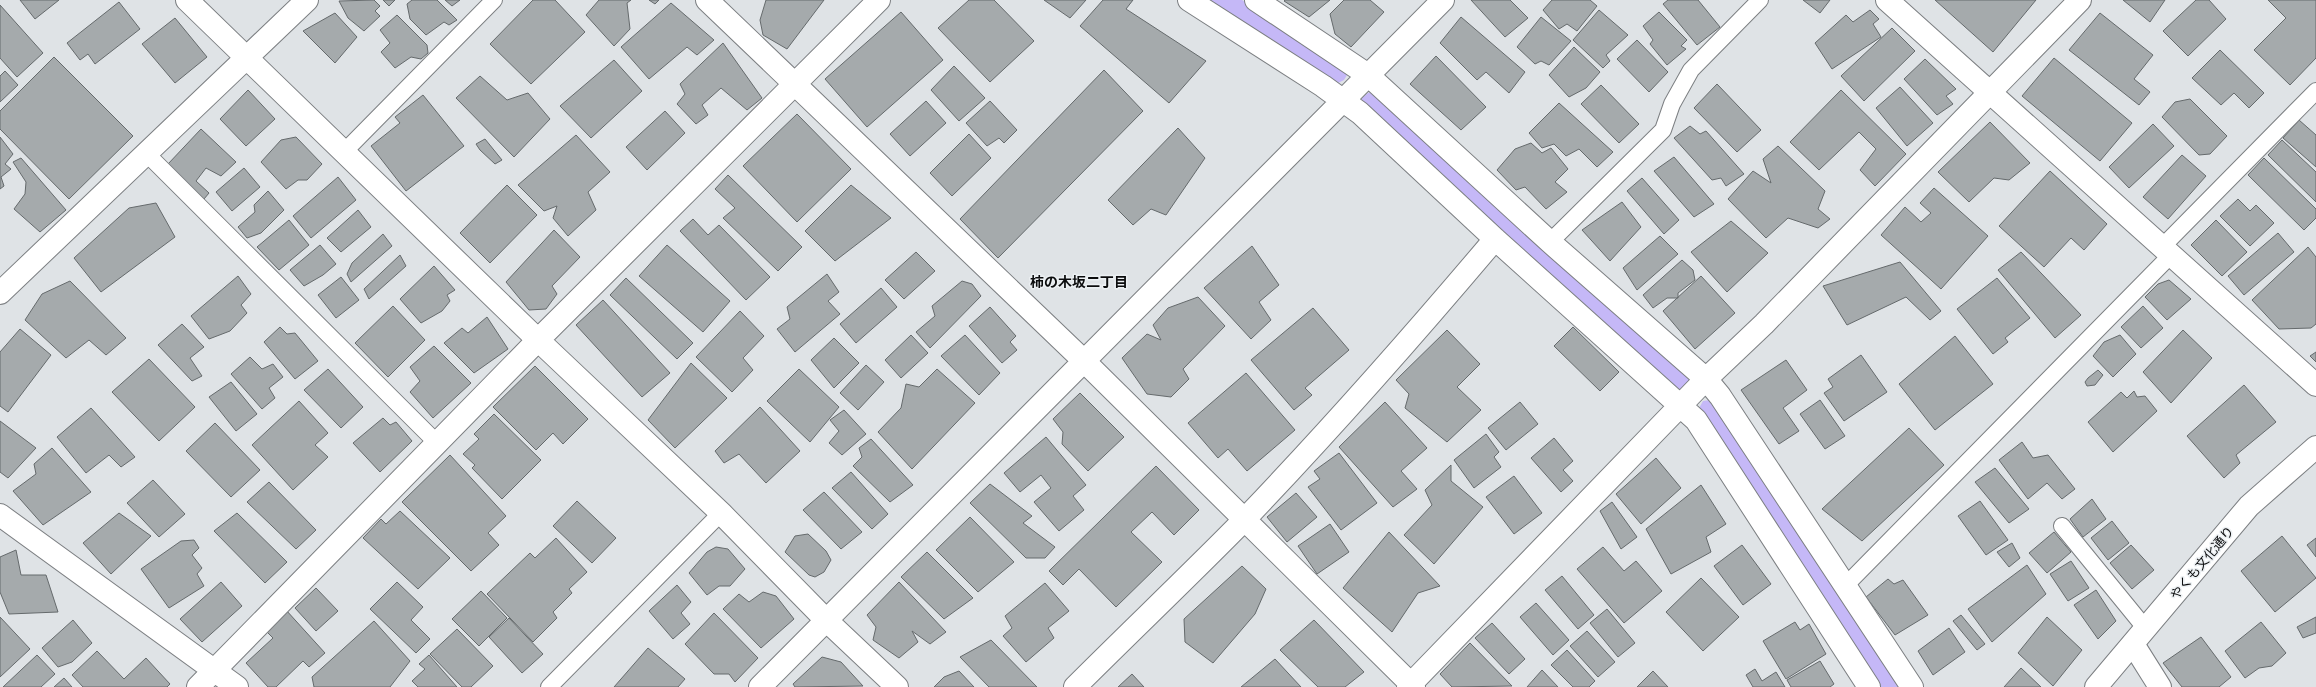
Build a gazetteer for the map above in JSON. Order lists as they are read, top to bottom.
{
  "streets": {
    "street": ["やくも文化通り"]
  },
  "districts": ["柿の木坂二丁目"]
}
